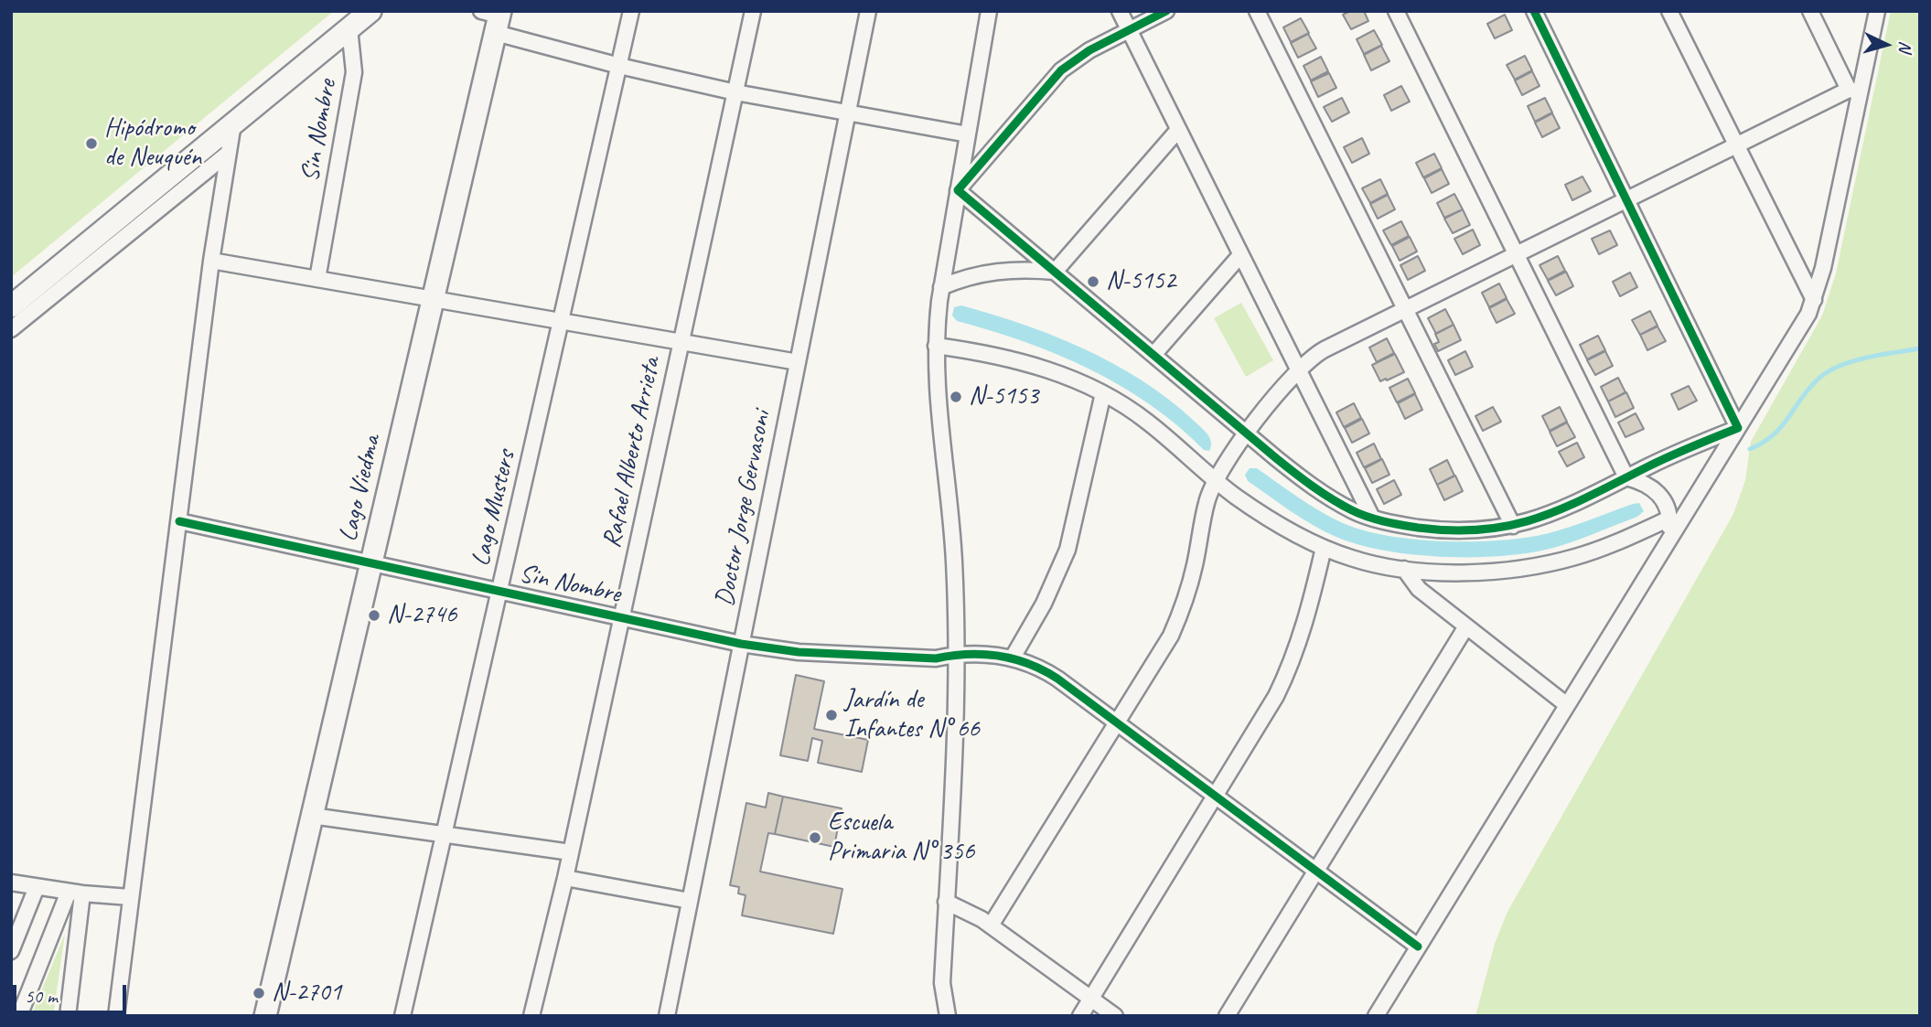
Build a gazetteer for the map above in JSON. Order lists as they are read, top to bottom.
{
  "streets": {
    "main road": ["Lago Viedma"],
    "street": [
      "Sin Nombre",
      "Rafael Alberto Arrieta",
      "Lago Musters",
      "Doctor Jorge Gervasoni"
    ]
  },
  "crossings": [
    ["Sin Nombre", "Rafael Alberto Arrieta"],
    ["Sin Nombre", "Lago Viedma"],
    ["Sin Nombre", "Lago Musters"],
    ["Sin Nombre", "Doctor Jorge Gervasoni"]
  ],
  "places": [
    "Hipódromo de Neuquén",
    "N-5152",
    "N-5153",
    "N-2746",
    "Jardín de Infantes N° 66",
    "Escuela Primaria N° 356",
    "N-2701"
  ],
  "scale_bar": "50 m",
  "north": "right"
}
